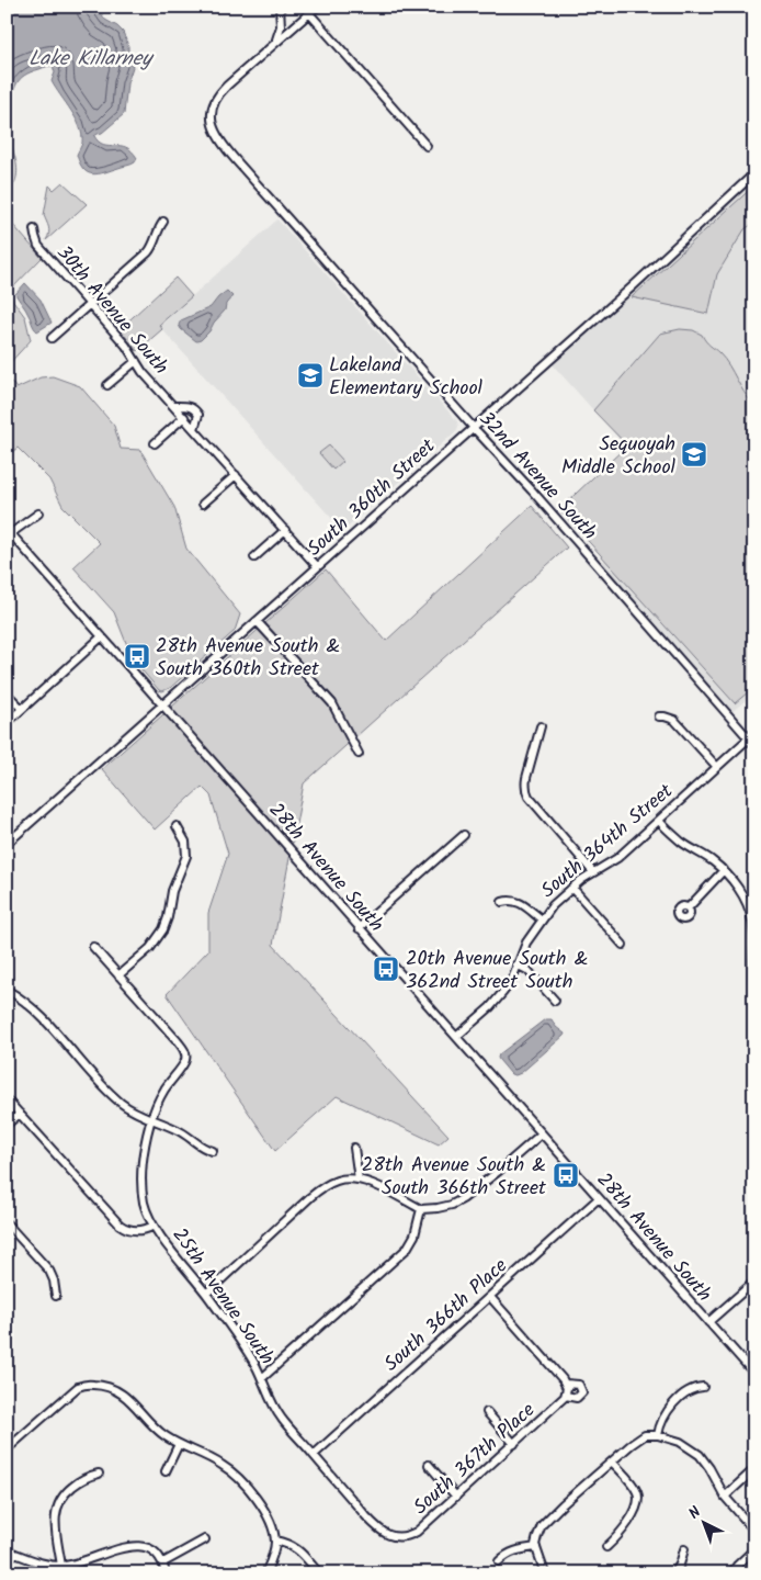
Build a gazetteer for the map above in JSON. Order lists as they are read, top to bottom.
{
  "streets": {
    "street": [
      "30th Avenue South",
      "32nd Avenue South",
      "South 360th Street",
      "South 364th Street",
      "28th Avenue South",
      "25th Avenue South",
      "South 366th Place",
      "South 367th Place"
    ]
  },
  "crossings": [
    ["30th Avenue South", "South 360th Street"],
    ["32nd Avenue South", "South 360th Street"],
    ["32nd Avenue South", "South 364th Street"],
    ["South 360th Street", "28th Avenue South"],
    ["South 364th Street", "28th Avenue South"],
    ["28th Avenue South", "South 366th Place"],
    ["25th Avenue South", "South 366th Place"],
    ["25th Avenue South", "South 367th Place"],
    ["South 366th Place", "South 367th Place"]
  ],
  "water": ["Lake Killarney"],
  "places": {
    "school or university": ["Lakeland Elementary School", "Sequoyah Middle School"],
    "bus stop": ["28th Avenue South & South 360th Street", "20th Avenue South & 362nd Street South", "28th Avenue South & South 366th Street"]
  },
  "north": "top left"
}
